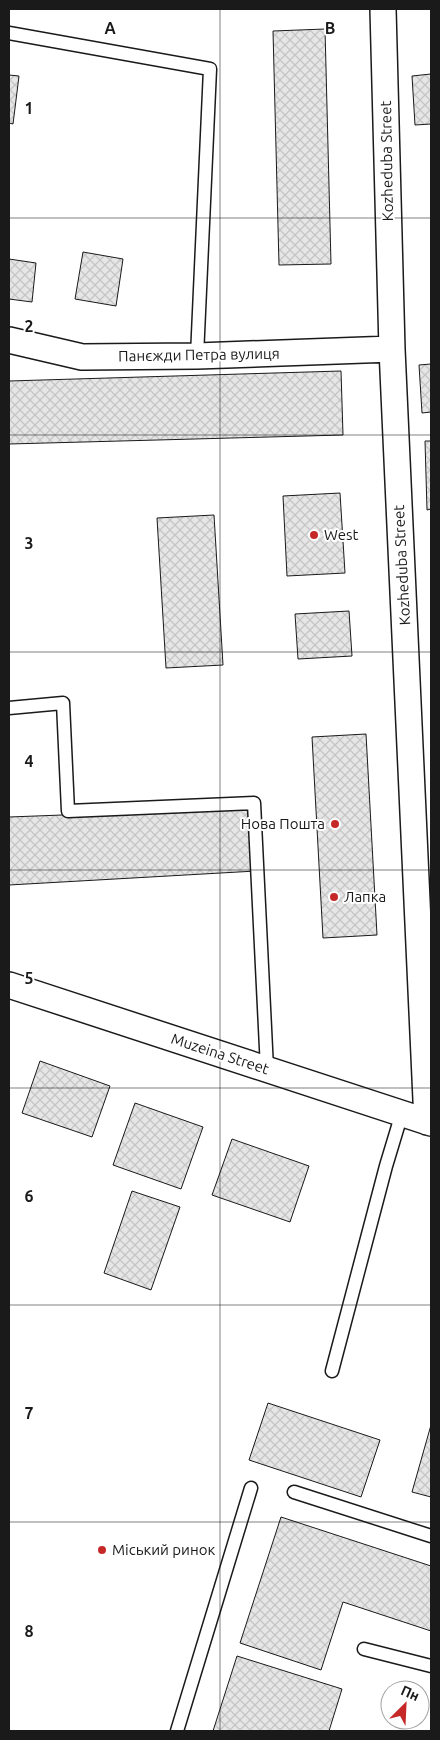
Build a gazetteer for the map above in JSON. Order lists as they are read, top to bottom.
{
  "streets": {
    "street": ["Kozheduba Street", "Панєжди Петра вулиця", "Muzeina Street"]
  },
  "crossings": [
    ["Kozheduba Street", "Панєжди Петра вулиця"],
    ["Kozheduba Street", "Muzeina Street"]
  ],
  "places": [
    "West",
    "Нова Пошта",
    "Лапка",
    "Міський ринок"
  ],
  "north": "top right",
  "grid": {
    "columns": ["A", "B"],
    "rows": [
      "1",
      "2",
      "3",
      "4",
      "5",
      "6",
      "7",
      "8"
    ]
  }
}
